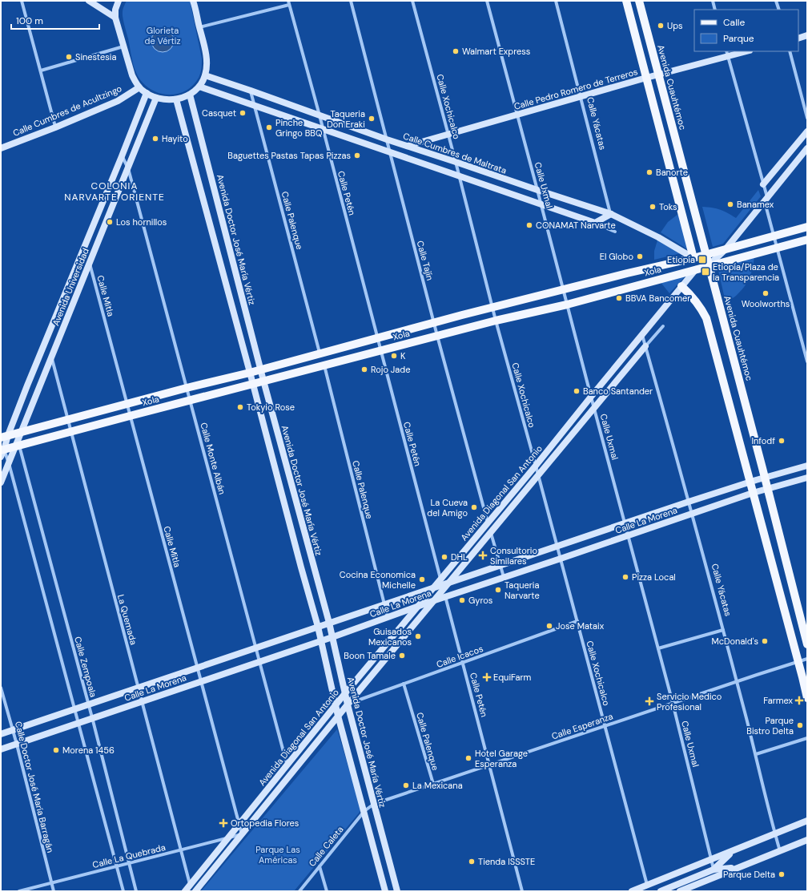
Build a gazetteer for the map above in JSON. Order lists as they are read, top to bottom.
{
  "streets": {
    "main road": ["Avenida Cuauhtémoc", "Xola"],
    "street": [
      "Calle Pedro Romero de Terreros",
      "Calle Xochicalco",
      "Calle Cumbres de Acultzingo",
      "Calle Yácatas",
      "Calle Cumbres de Maltrata",
      "Calle Uxmal",
      "Calle Petén",
      "Calle Palenque",
      "Avenida Doctor José María Vértiz",
      "Calle Tajín",
      "Avenida Universidad",
      "Calle Mitla",
      "Calle Monte Albán",
      "Avenida Diagonal San Antonio",
      "Calle La Morena",
      "La Quemada",
      "Calle Icacos",
      "Calle Zempoala",
      "Calle Esperanza",
      "Calle Doctor José María Barragán",
      "Calle Caleta",
      "Calle La Quebrada"
    ]
  },
  "crossings": [
    ["Avenida Cuauhtémoc", "Calle Pedro Romero de Terreros"],
    ["Avenida Cuauhtémoc", "Xola"],
    ["Avenida Cuauhtémoc", "Calle La Morena"],
    ["Calle Pedro Romero de Terreros", "Calle Xochicalco"],
    ["Calle Pedro Romero de Terreros", "Calle Yácatas"],
    ["Calle Pedro Romero de Terreros", "Calle Cumbres de Maltrata"],
    ["Calle Pedro Romero de Terreros", "Calle Uxmal"],
    ["Calle Xochicalco", "Calle Cumbres de Maltrata"],
    ["Calle Xochicalco", "Xola"],
    ["Calle Xochicalco", "Avenida Diagonal San Antonio"],
    ["Calle Xochicalco", "Calle La Morena"],
    ["Calle Xochicalco", "Calle Icacos"],
    ["Calle Xochicalco", "Calle Esperanza"],
    ["Calle Yácatas", "Calle Cumbres de Maltrata"],
    ["Calle Yácatas", "Avenida Diagonal San Antonio"],
    ["Calle Yácatas", "Calle La Morena"],
    ["Calle Yácatas", "Calle Esperanza"],
    ["Calle Cumbres de Maltrata", "Calle Uxmal"],
    ["Calle Cumbres de Maltrata", "Calle Petén"],
    ["Calle Cumbres de Maltrata", "Calle Palenque"],
    ["Calle Cumbres de Maltrata", "Calle Tajín"],
    ["Calle Cumbres de Maltrata", "Xola"],
    ["Calle Uxmal", "Xola"],
    ["Calle Uxmal", "Avenida Diagonal San Antonio"],
    ["Calle Uxmal", "Calle La Morena"],
    ["Calle Uxmal", "Calle Esperanza"],
    ["Calle Petén", "Xola"],
    ["Calle Petén", "Avenida Diagonal San Antonio"],
    ["Calle Petén", "Calle La Morena"],
    ["Calle Petén", "Calle Icacos"],
    ["Calle Petén", "Calle Esperanza"],
    ["Calle Palenque", "Xola"],
    ["Calle Palenque", "Calle La Morena"],
    ["Calle Palenque", "Calle Icacos"],
    ["Calle Palenque", "Calle Esperanza"],
    ["Avenida Doctor José María Vértiz", "Xola"],
    ["Avenida Doctor José María Vértiz", "Avenida Diagonal San Antonio"],
    ["Avenida Doctor José María Vértiz", "Calle La Morena"],
    ["Avenida Doctor José María Vértiz", "Calle Icacos"],
    ["Avenida Doctor José María Vértiz", "Calle Esperanza"],
    ["Calle Tajín", "Xola"],
    ["Calle Tajín", "Avenida Diagonal San Antonio"],
    ["Xola", "Avenida Universidad"],
    ["Xola", "Calle Mitla"],
    ["Xola", "Calle Monte Albán"],
    ["Xola", "Avenida Diagonal San Antonio"],
    ["Xola", "La Quemada"],
    ["Xola", "Calle Zempoala"],
    ["Avenida Universidad", "Calle Mitla"],
    ["Avenida Universidad", "Calle Monte Albán"],
    ["Avenida Universidad", "La Quemada"],
    ["Avenida Universidad", "Calle Zempoala"],
    ["Calle Mitla", "Avenida Diagonal San Antonio"],
    ["Calle Mitla", "Calle La Morena"],
    ["Calle Mitla", "Calle La Quebrada"],
    ["Calle Monte Albán", "Avenida Diagonal San Antonio"],
    ["Calle Monte Albán", "Calle La Morena"],
    ["Avenida Diagonal San Antonio", "Calle La Morena"],
    ["Avenida Diagonal San Antonio", "La Quemada"],
    ["Avenida Diagonal San Antonio", "Calle Icacos"],
    ["Avenida Diagonal San Antonio", "Calle La Quebrada"],
    ["Calle La Morena", "La Quemada"],
    ["Calle La Morena", "Calle Zempoala"],
    ["Calle La Morena", "Calle Doctor José María Barragán"],
    ["La Quemada", "Calle La Quebrada"],
    ["Calle Zempoala", "Calle La Quebrada"],
    ["Calle Esperanza", "Calle Caleta"],
    ["Calle Doctor José María Barragán", "Calle La Quebrada"]
  ],
  "districts": ["COLONIA NARVARTE ORIENTE"],
  "parks": ["Glorieta de Vértiz", "Parque Las Américas"],
  "places": {
    "other": [
      "Ups",
      "Walmart Express",
      "Sinestesia",
      "Casquet",
      "Taqueria Don Eraki",
      "Pinche Gringo BBQ",
      "Hayito",
      "Baguettes Pastas Tapas Pizzas",
      "Banorte",
      "Banamex",
      "Toks",
      "Los hornillos",
      "CONAMAT Narvarte",
      "El Globo",
      "Woolworths",
      "BBVA Bancomer",
      "K",
      "Rojo Jade",
      "Banco Santander",
      "Tokyio Rose",
      "Infodf",
      "La Cueva del Amigo",
      "DHL",
      "Pizza Local",
      "Cocina Economica Michelle",
      "Taqueria Narvarte",
      "Gyros",
      "Jose Mataix",
      "Guisados Mexicanos",
      "McDonald's",
      "Boon Tamale",
      "Parque Bistro Delta",
      "Morena 1456",
      "Hotel Garage Esperanza",
      "La Mexicana",
      "Tienda ISSSTE",
      "Parque Delta"
    ],
    "transit": ["Etiopía", "Etiopía/Plaza de la Transparencia"],
    "health": [
      "Consultorio Similares",
      "EquiFarm",
      "Farmex",
      "Servicio Medico Profesional",
      "Ortopedia Flores"
    ]
  },
  "legend": ["Calle", "Parque"],
  "scale_bar": "100 m"
}
